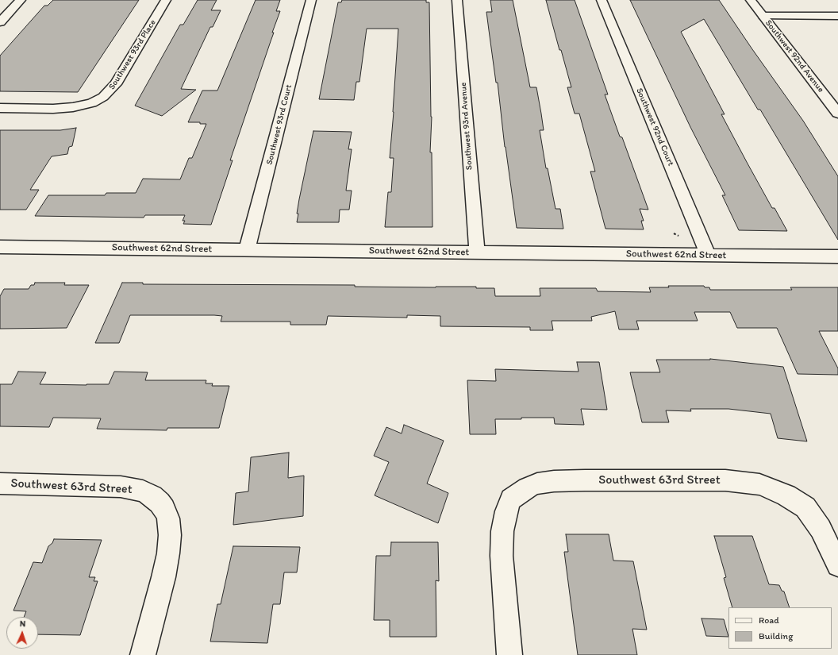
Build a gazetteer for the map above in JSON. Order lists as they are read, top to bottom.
{
  "streets": {
    "street": [
      "Southwest 93rd Place",
      "Southwest 92nd Avenue",
      "Southwest 93rd Court",
      "Southwest 93rd Avenue",
      "Southwest 92nd Court",
      "Southwest 62nd Street",
      "Southwest 63rd Street"
    ]
  },
  "crossings": [
    ["Southwest 93rd Court", "Southwest 62nd Street"],
    ["Southwest 93rd Avenue", "Southwest 62nd Street"],
    ["Southwest 92nd Court", "Southwest 62nd Street"]
  ],
  "legend": ["Road", "Building"],
  "north": "top"
}
